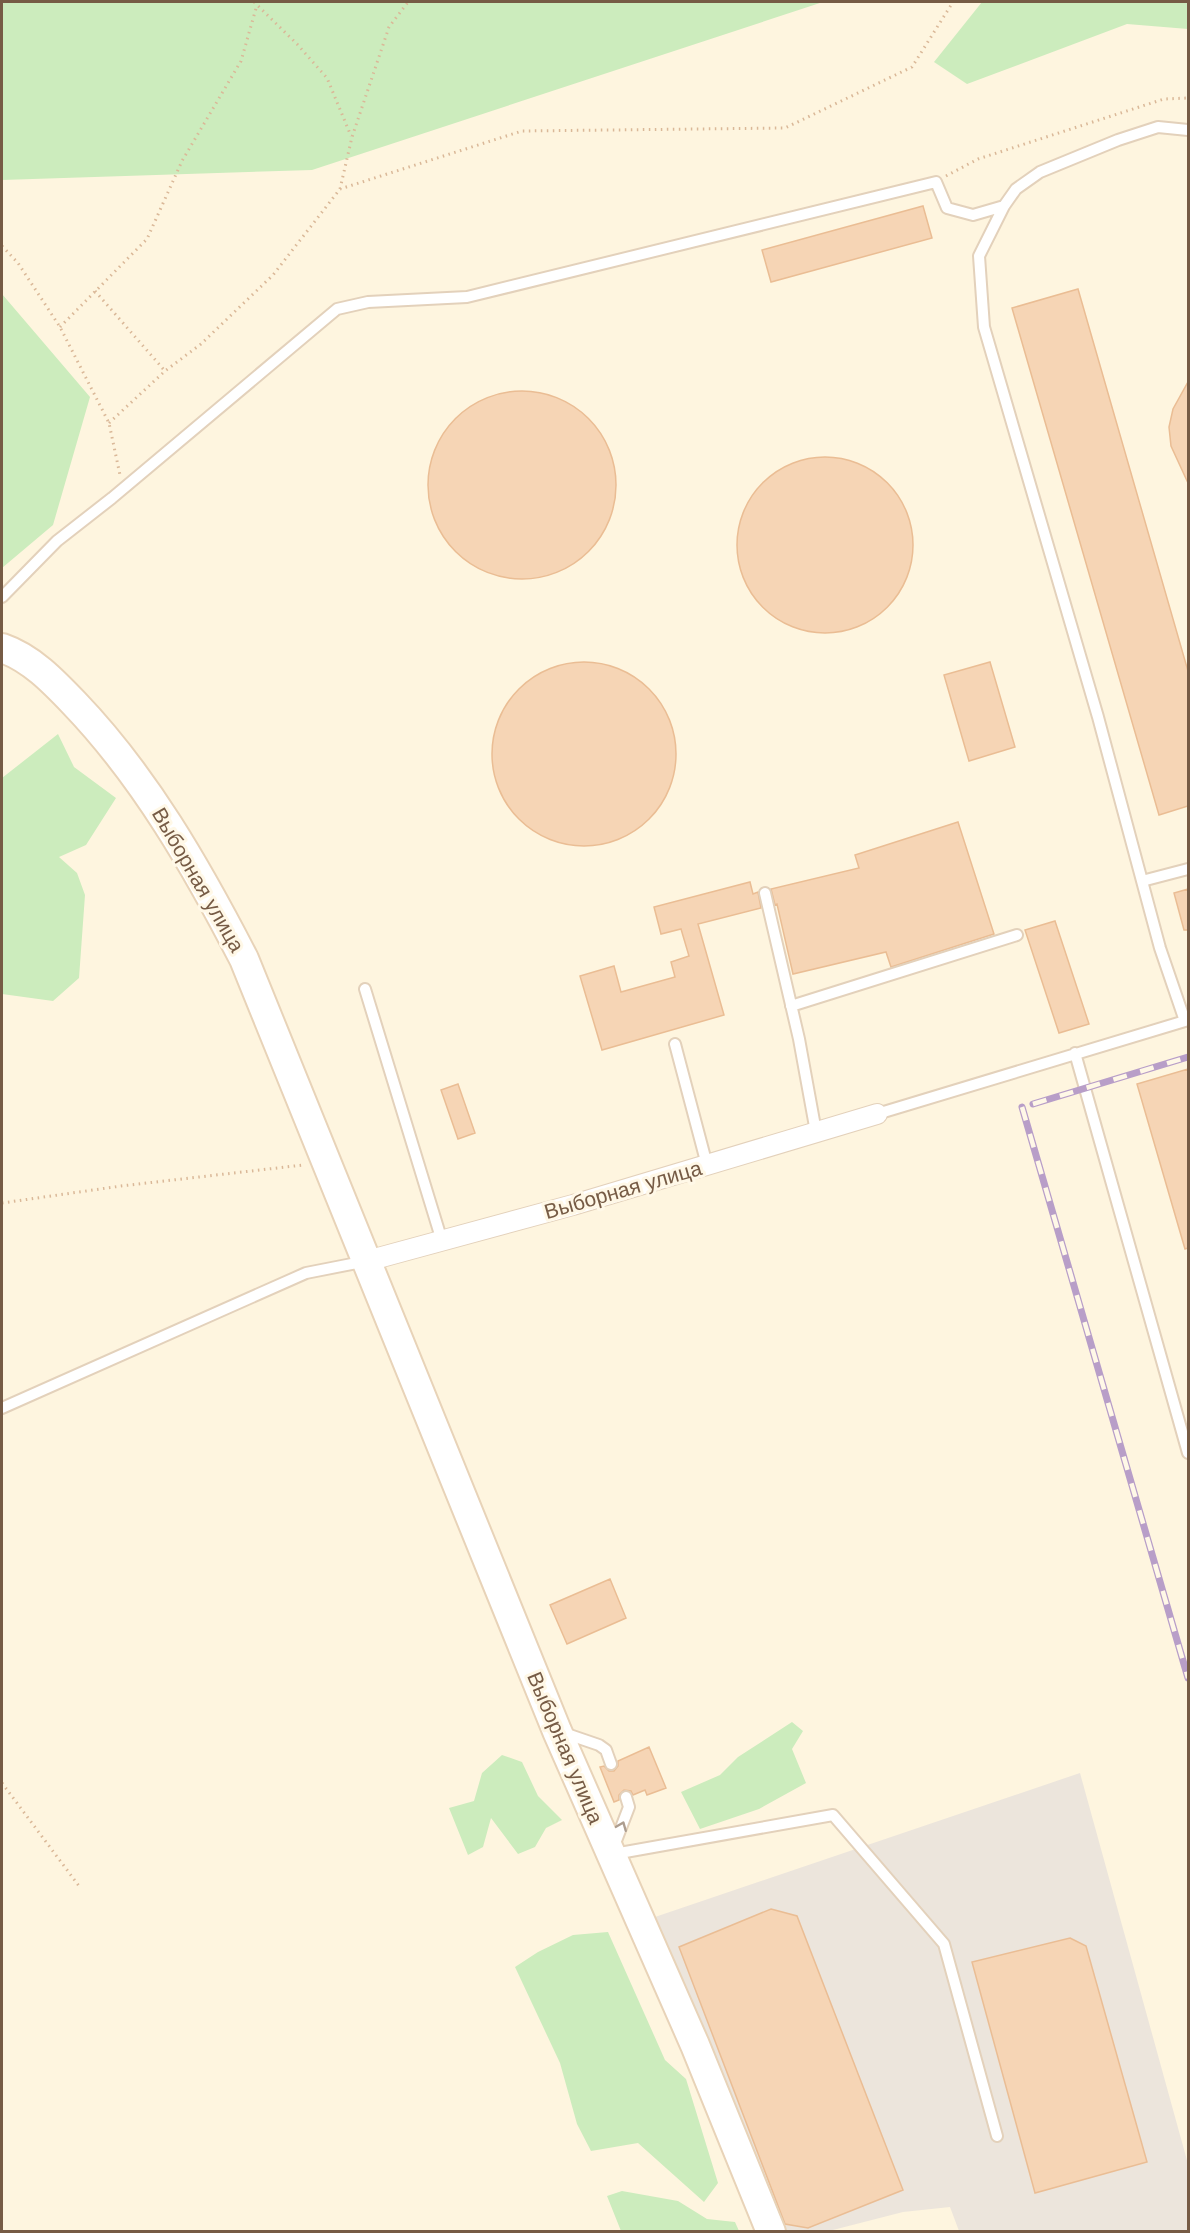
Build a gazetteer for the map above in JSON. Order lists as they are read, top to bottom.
{
  "streets": {
    "main road": ["Выборная улица"]
  }
}
